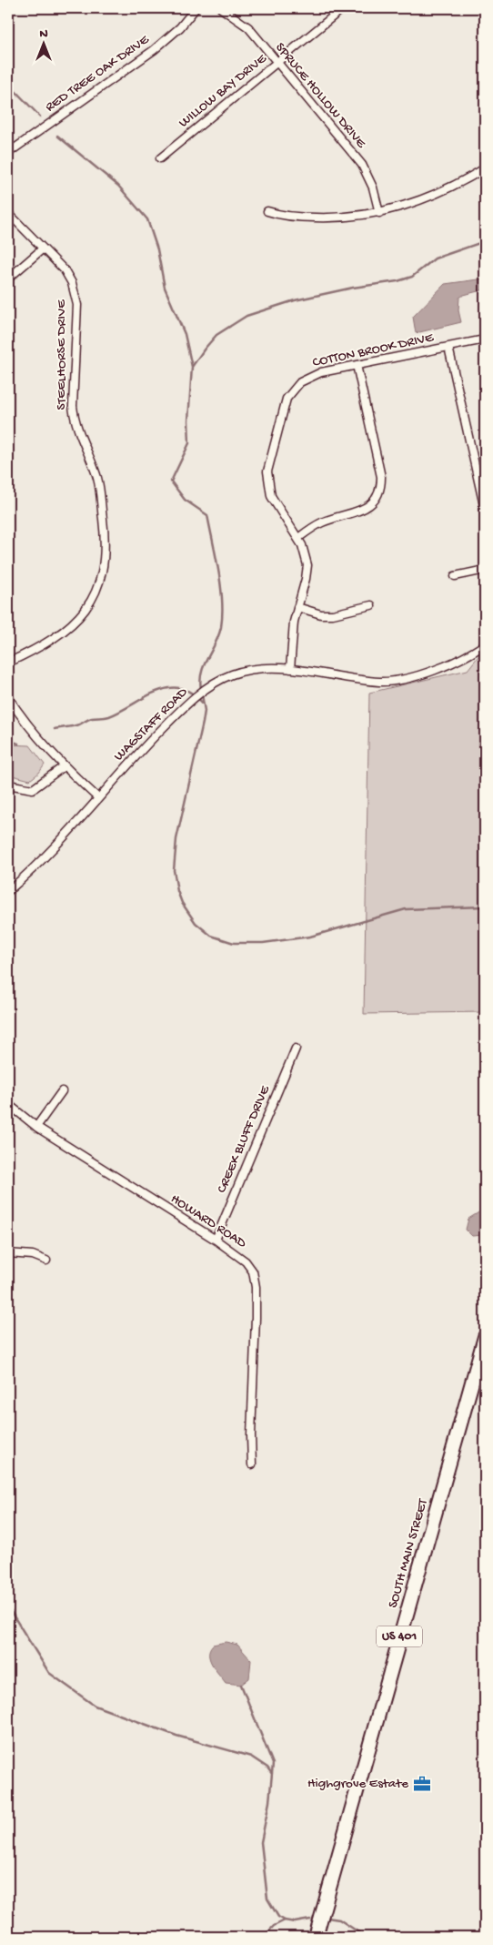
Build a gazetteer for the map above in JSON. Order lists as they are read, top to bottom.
{
  "streets": {
    "highway": ["SOUTH MAIN STREET", "US 401"],
    "street": [
      "RED TREE OAK DRIVE",
      "WILLOW BAY DRIVE",
      "SPRUCE HOLLOW DRIVE",
      "COTTON BROOK DRIVE",
      "STEELHORSE DRIVE",
      "WAGSTAFF ROAD",
      "CREEK BLUFF DRIVE",
      "HOWARD ROAD"
    ]
  },
  "crossings": [
    ["WILLOW BAY DRIVE", "SPRUCE HOLLOW DRIVE"],
    ["COTTON BROOK DRIVE", "WAGSTAFF ROAD"],
    ["CREEK BLUFF DRIVE", "HOWARD ROAD"]
  ],
  "places": {
    "office": ["Highgrove Estate"]
  },
  "north": "top"
}
